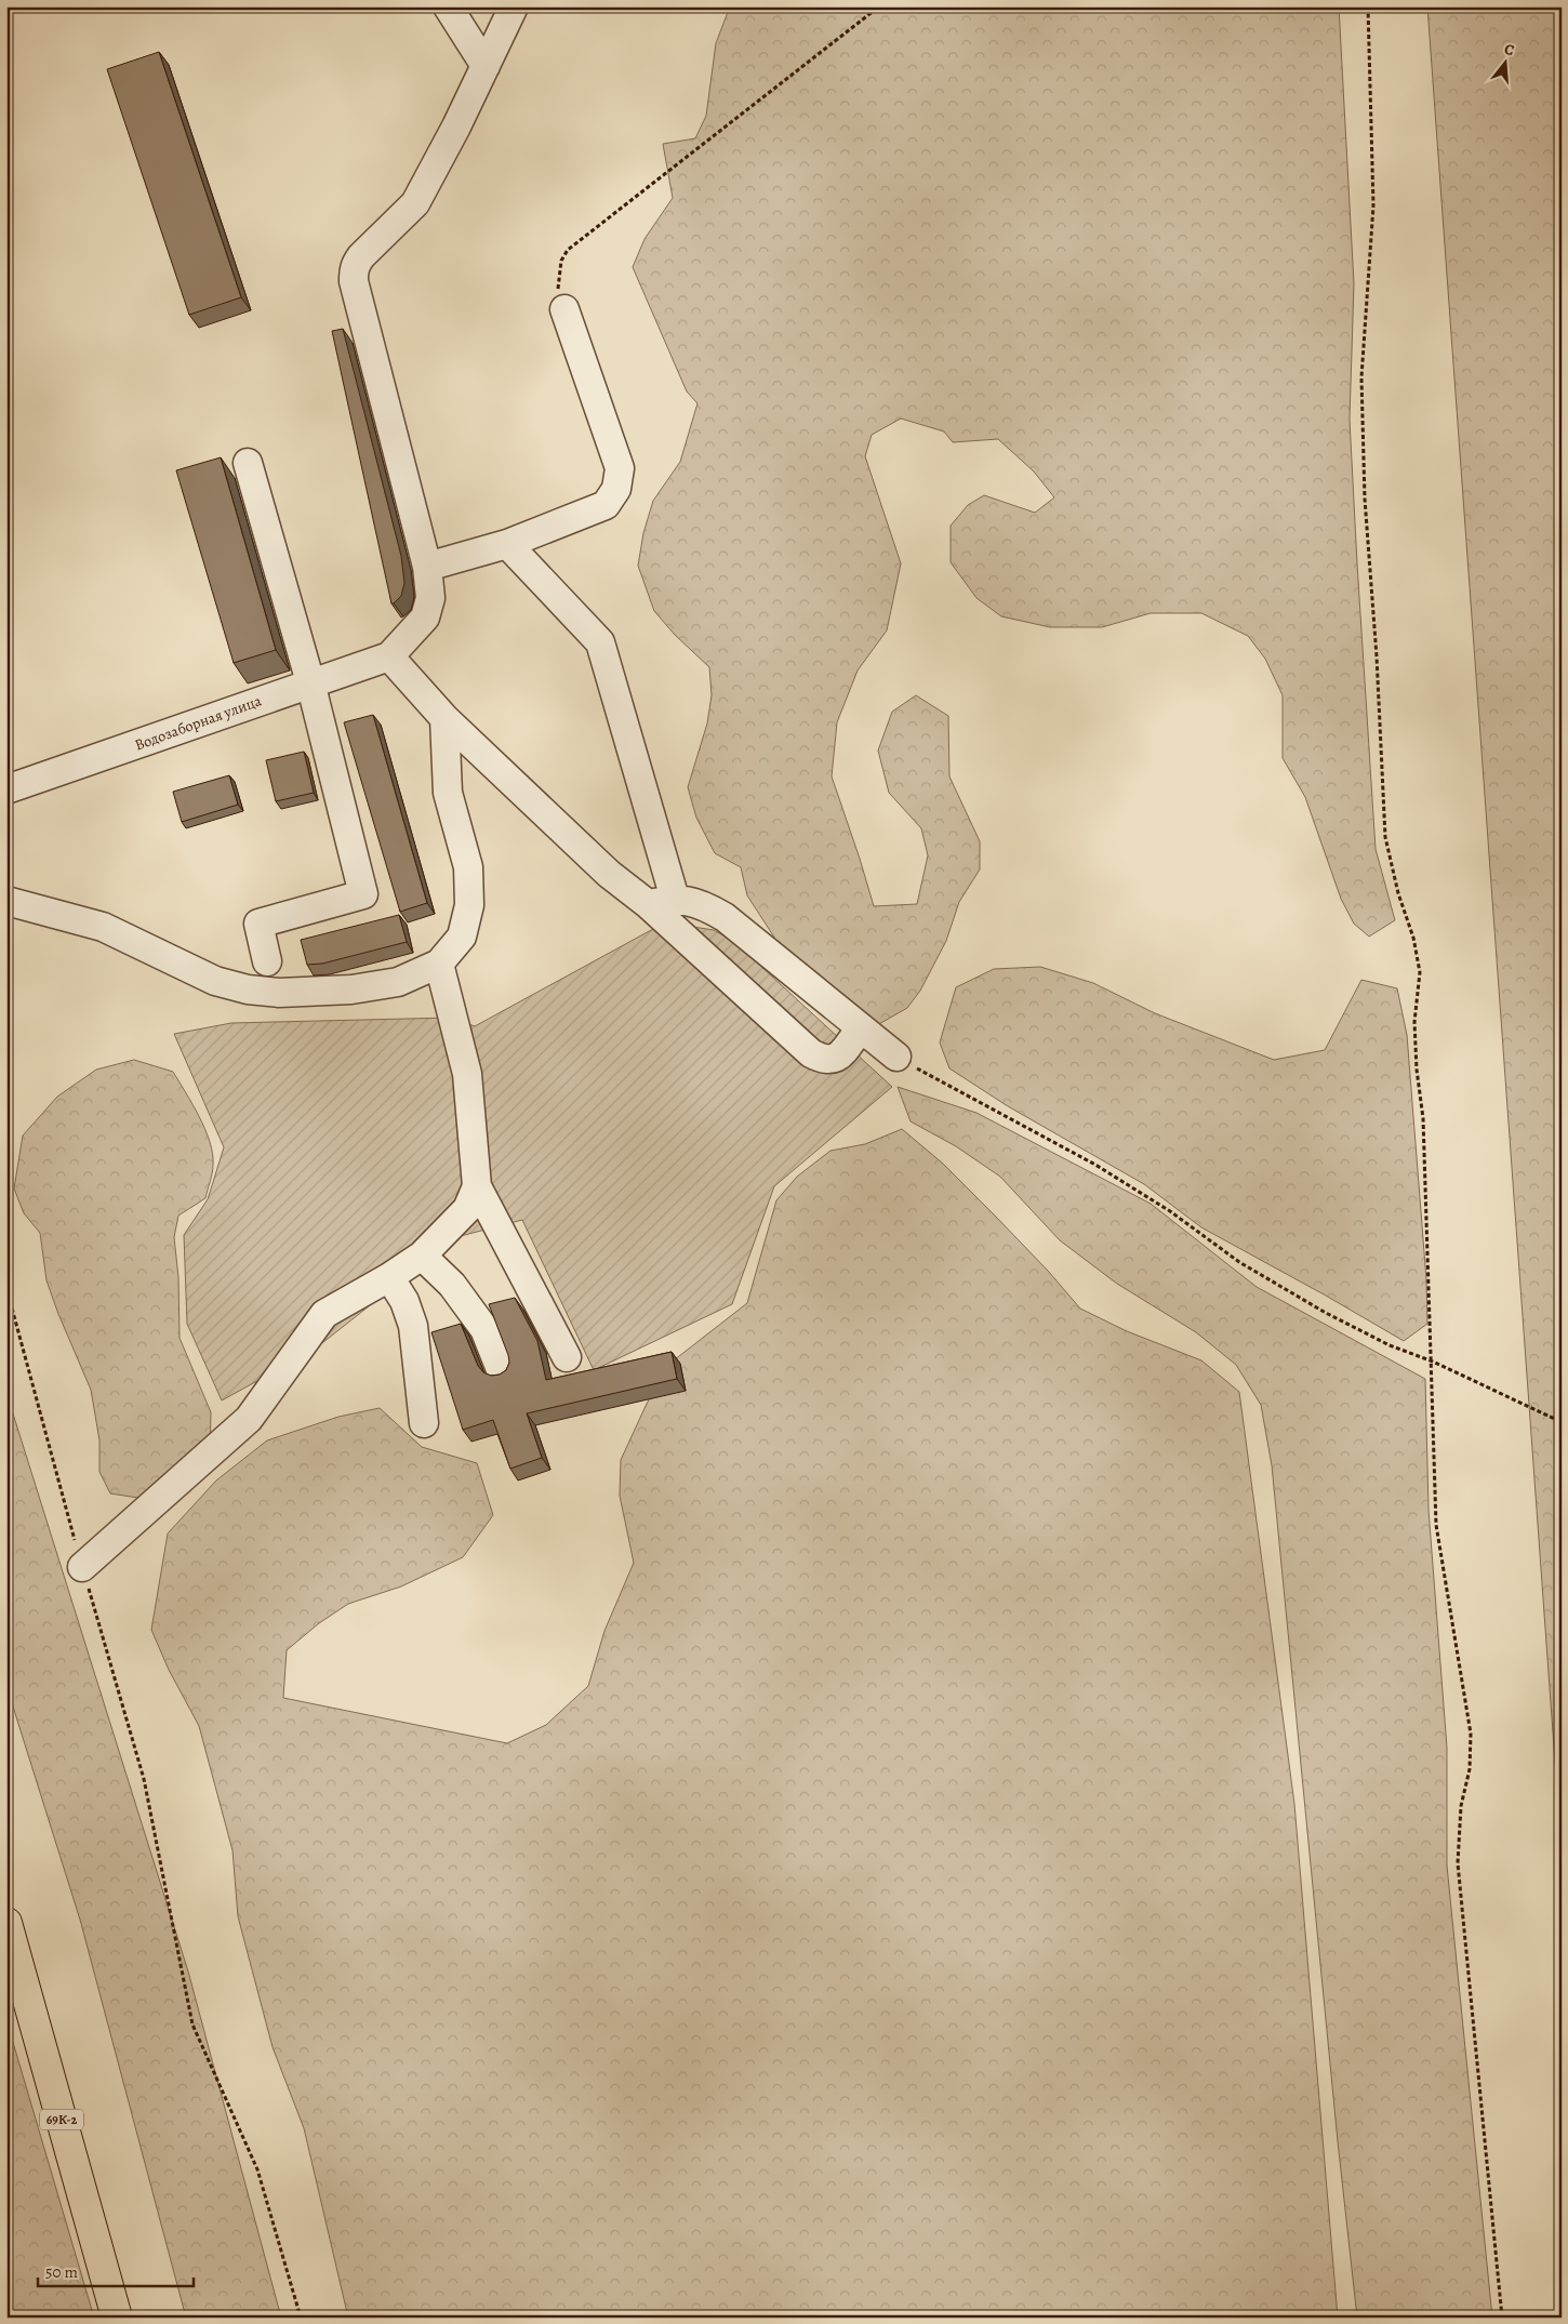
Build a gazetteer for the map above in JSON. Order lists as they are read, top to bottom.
{
  "streets": {
    "main road": ["69К-2"],
    "street": ["Водозаборная улица"]
  },
  "scale_bar": "50 m",
  "north": "top"
}
